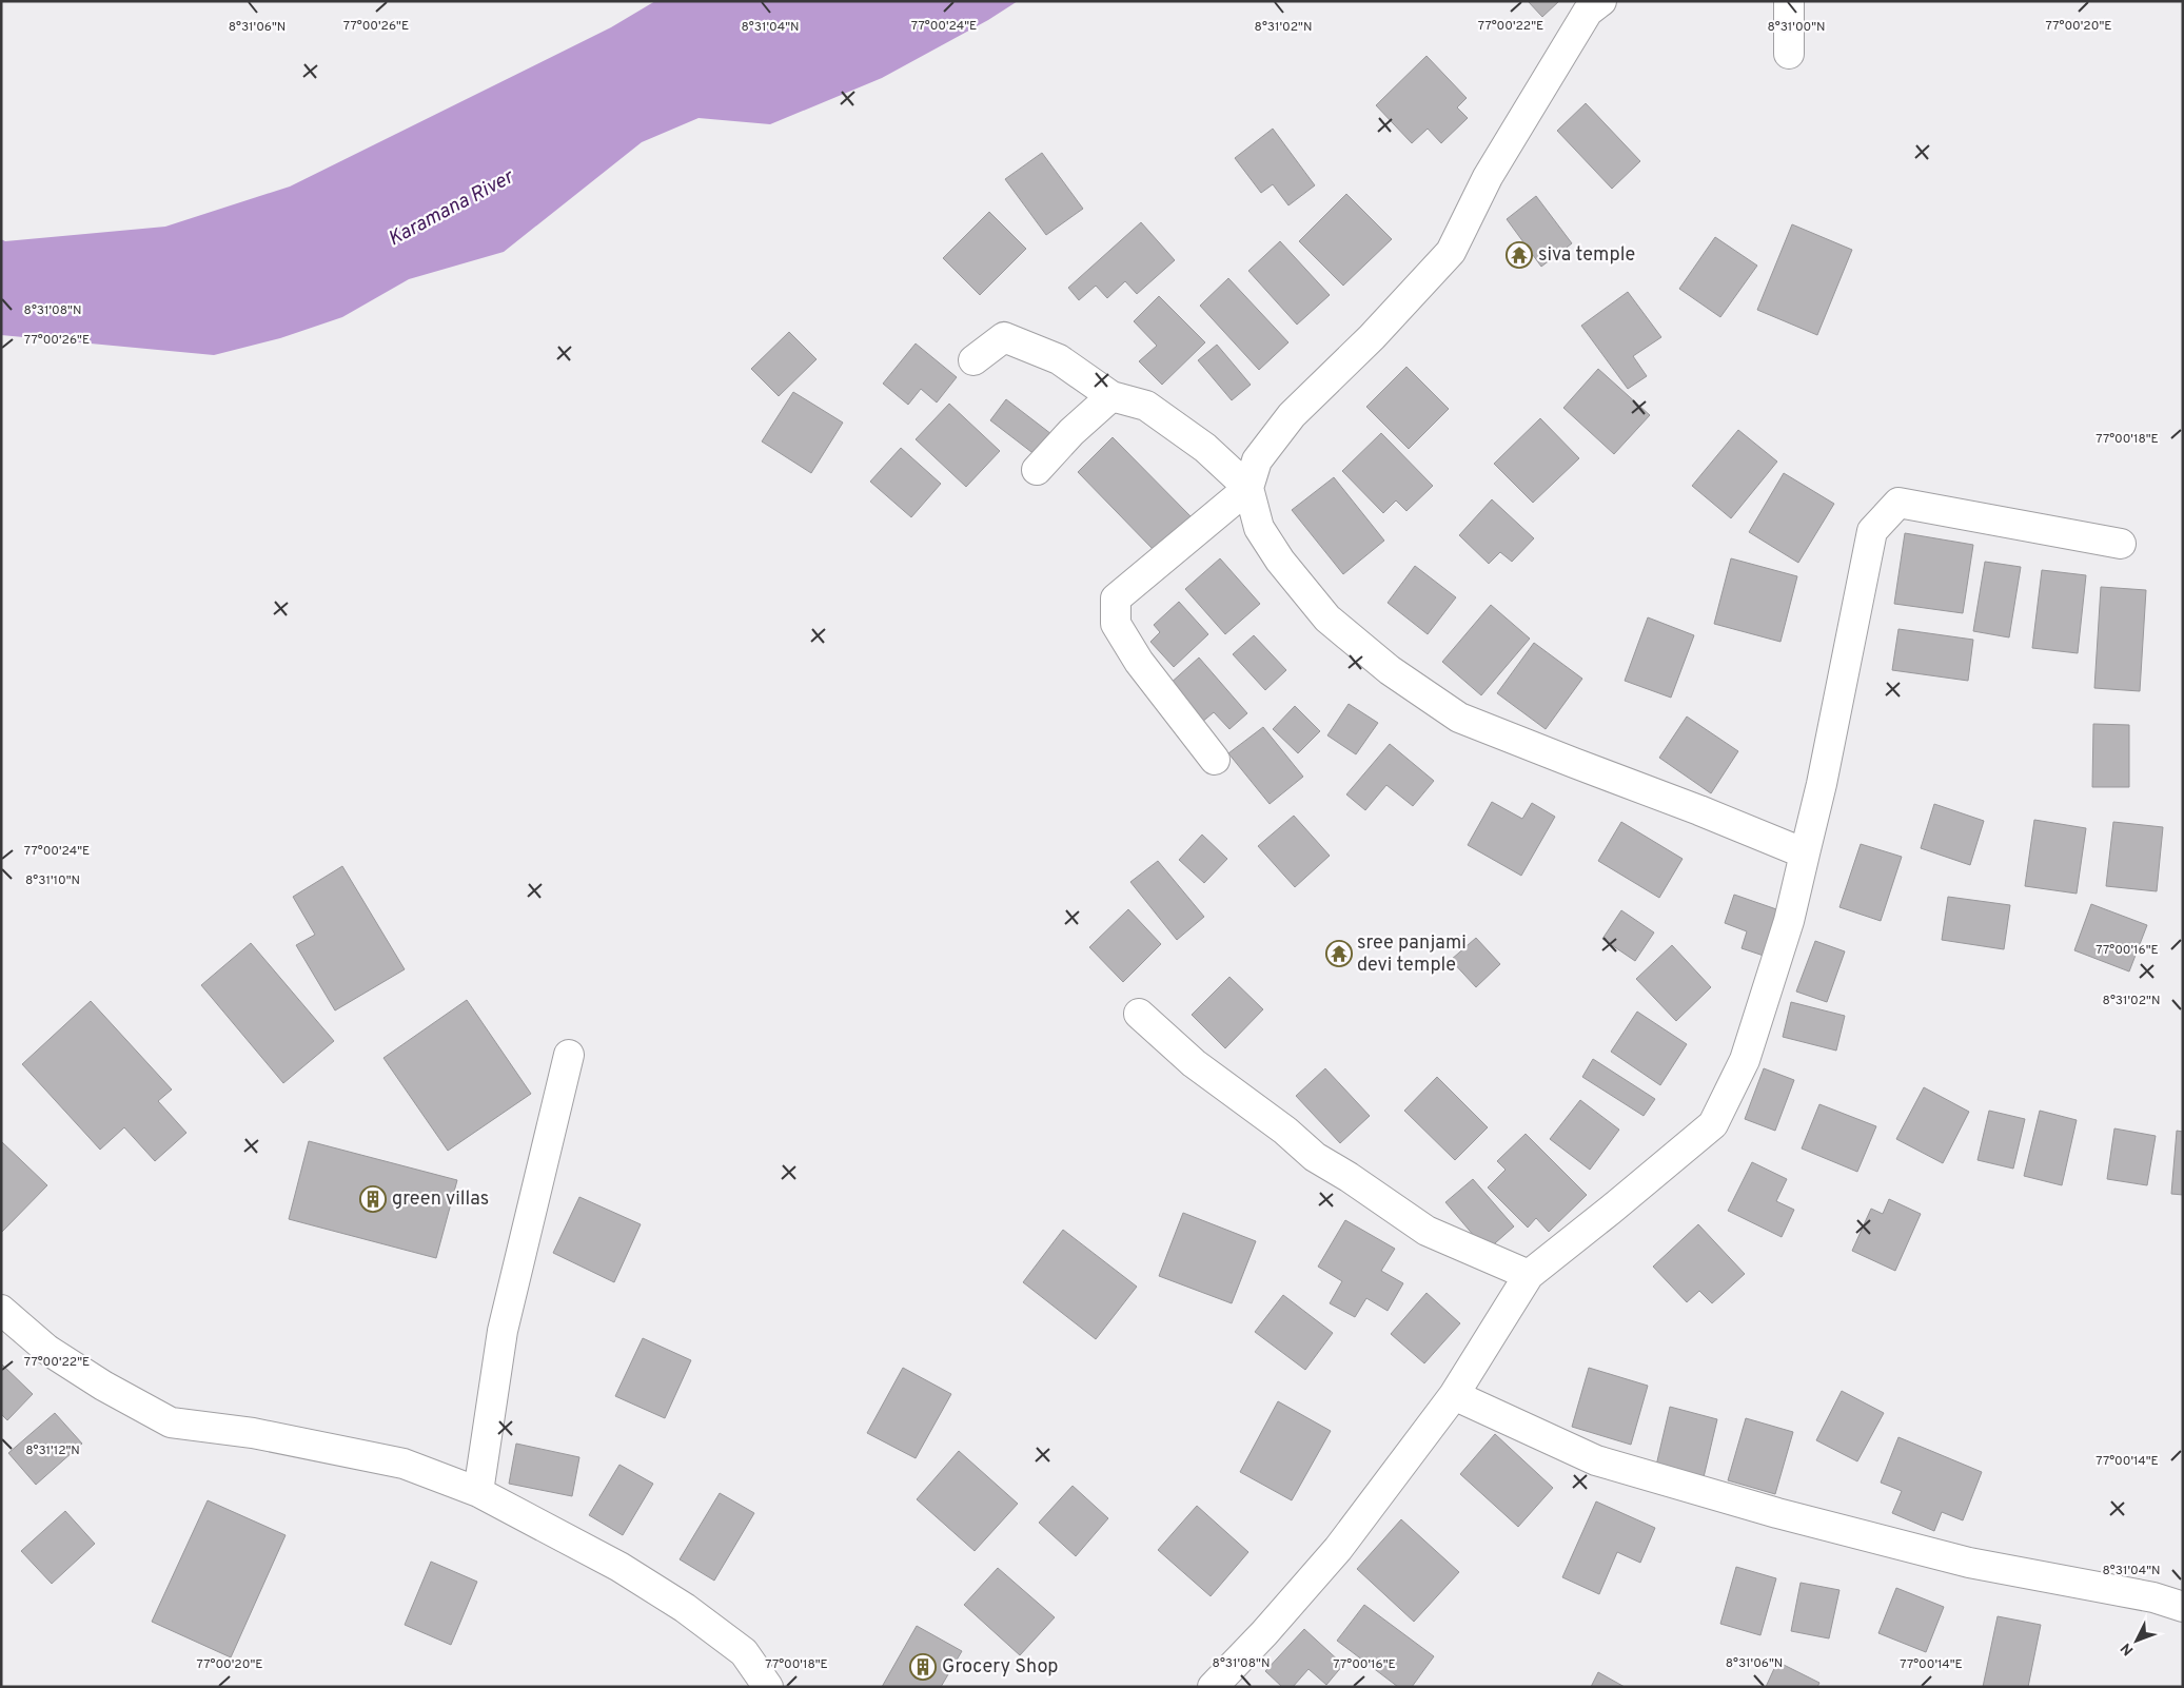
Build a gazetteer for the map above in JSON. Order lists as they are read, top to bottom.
{
  "water": ["Karamana River"],
  "places": {
    "temple": ["siva temple", "sree panjami devi temple"],
    "building": ["green villas", "Grocery Shop"]
  },
  "north": "bottom left",
  "coordinates": [
    "77°00'26\"E",
    "77°00'22\"E",
    "77°00'20\"E",
    "77°00'24\"E",
    "8°31'06\"N",
    "8°31'04\"N",
    "8°31'02\"N",
    "8°31'00\"N",
    "8°31'08\"N",
    "77°00'18\"E",
    "8°31'10\"N",
    "77°00'16\"E",
    "8°31'12\"N",
    "77°00'14\"E"
  ]
}
